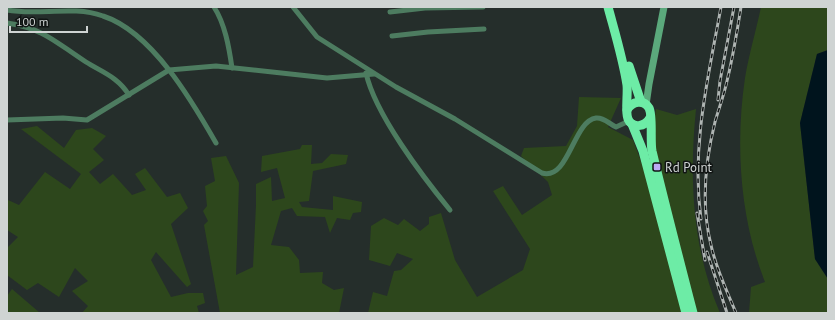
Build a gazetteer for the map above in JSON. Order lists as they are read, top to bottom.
{
  "places": {
    "transit": ["Rd Point"]
  },
  "scale_bar": "100 m"
}
